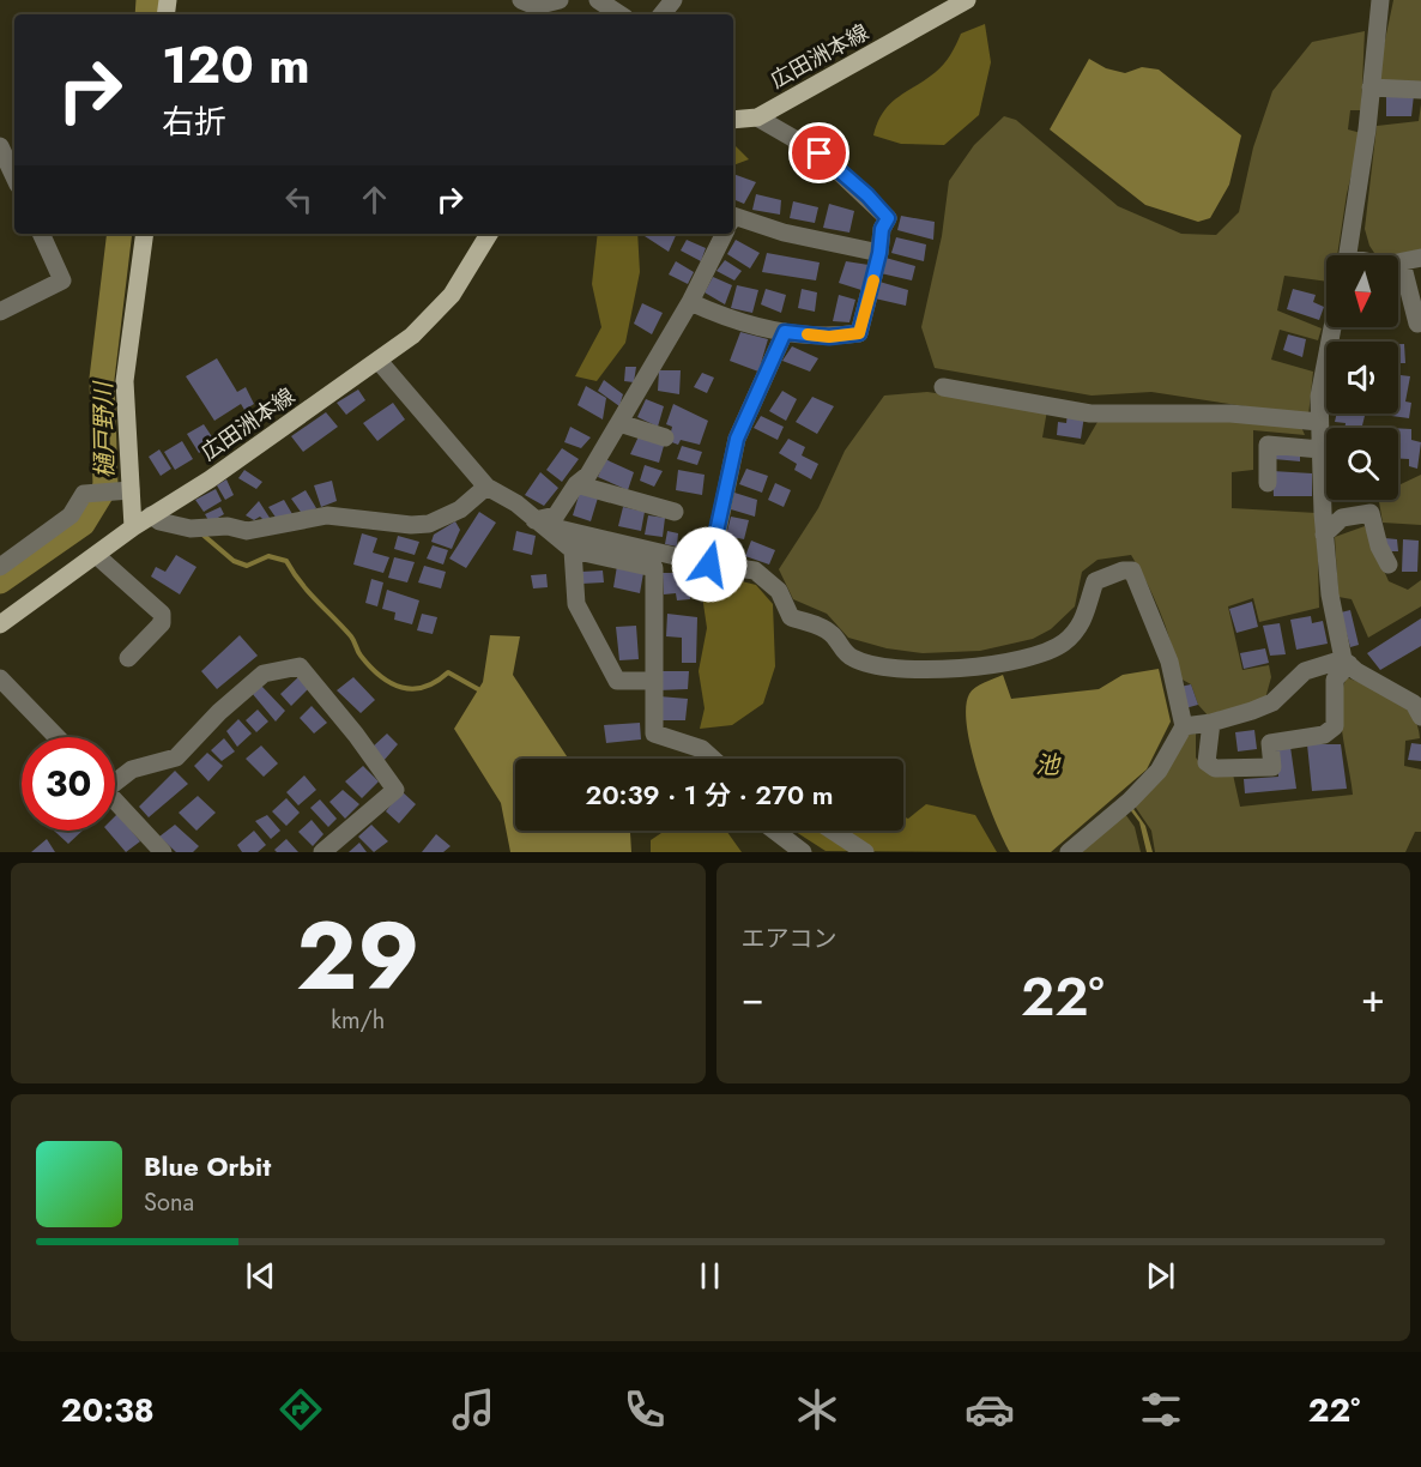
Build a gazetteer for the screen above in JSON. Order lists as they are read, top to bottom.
{
  "streets": {
    "main road": ["広田洲本線"]
  },
  "water": ["樋戸野川", "池"],
  "north": "bottom",
  "page": {
    "turn": ["120 m", "右折"],
    "limit": "30",
    "trip": "20:39 · 1 分 · 270 m",
    "tile": [
      ["29", "km/h"],
      "エアコン"
    ],
    "heat": ["−", "22°", "+"],
    "song": ["Blue Orbit", "Sona"],
    "tabs": ["20:38", "22°"]
  }
}
